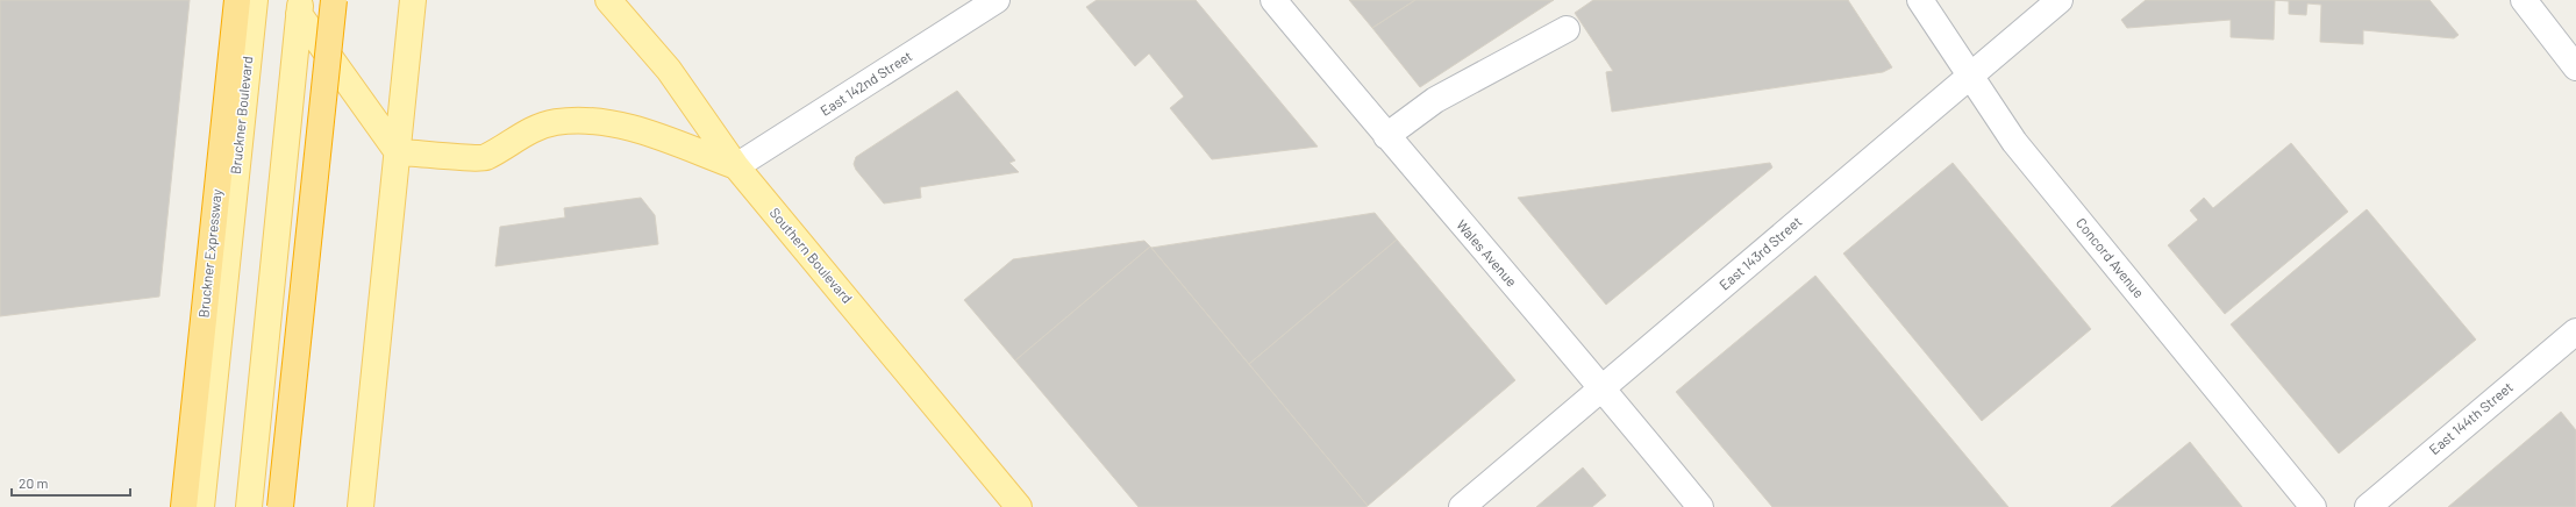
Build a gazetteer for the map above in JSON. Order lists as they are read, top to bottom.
{
  "streets": {
    "highway": ["Bruckner Expressway"],
    "main road": ["Bruckner Boulevard", "Southern Boulevard"],
    "street": [
      "East 142nd Street",
      "Wales Avenue",
      "East 143rd Street",
      "Concord Avenue",
      "East 144th Street"
    ]
  },
  "crossings": [
    ["East 142nd Street", "Southern Boulevard"],
    ["Wales Avenue", "East 143rd Street"],
    ["East 143rd Street", "Concord Avenue"]
  ],
  "scale_bar": "20 m"
}
